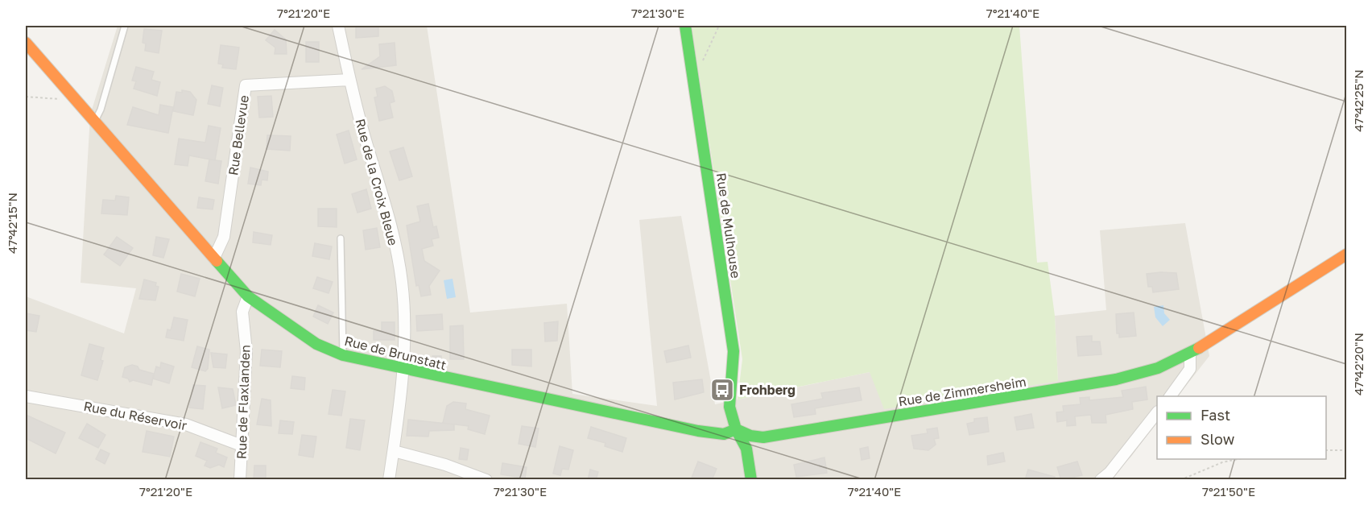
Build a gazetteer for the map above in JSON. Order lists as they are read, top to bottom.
{
  "streets": {
    "main road": ["Rue de Mulhouse", "Rue de Brunstatt", "Rue de Zimmersheim"],
    "street": [
      "Rue Bellevue",
      "Rue de la Croix Bleue",
      "Rue de Flaxlanden",
      "Rue du Réservoir"
    ]
  },
  "crossings": [
    ["Rue Bellevue", "Rue de la Croix Bleue"],
    ["Rue Bellevue", "Rue de Brunstatt"],
    ["Rue de la Croix Bleue", "Rue de Brunstatt"],
    ["Rue de Mulhouse", "Rue de Brunstatt"],
    ["Rue de Mulhouse", "Rue de Zimmersheim"],
    ["Rue de Brunstatt", "Rue de Zimmersheim"],
    ["Rue de Brunstatt", "Rue de Flaxlanden"],
    ["Rue de Flaxlanden", "Rue du Réservoir"]
  ],
  "places": {
    "bus stop": ["Frohberg"]
  },
  "legend": ["Fast", "Slow"],
  "coordinates": [
    "7°21'20\"E",
    "7°21'30\"E",
    "7°21'40\"E",
    "47°42'25\"N",
    "47°42'15\"N",
    "47°42'20\"N",
    "7°21'50\"E"
  ]
}
